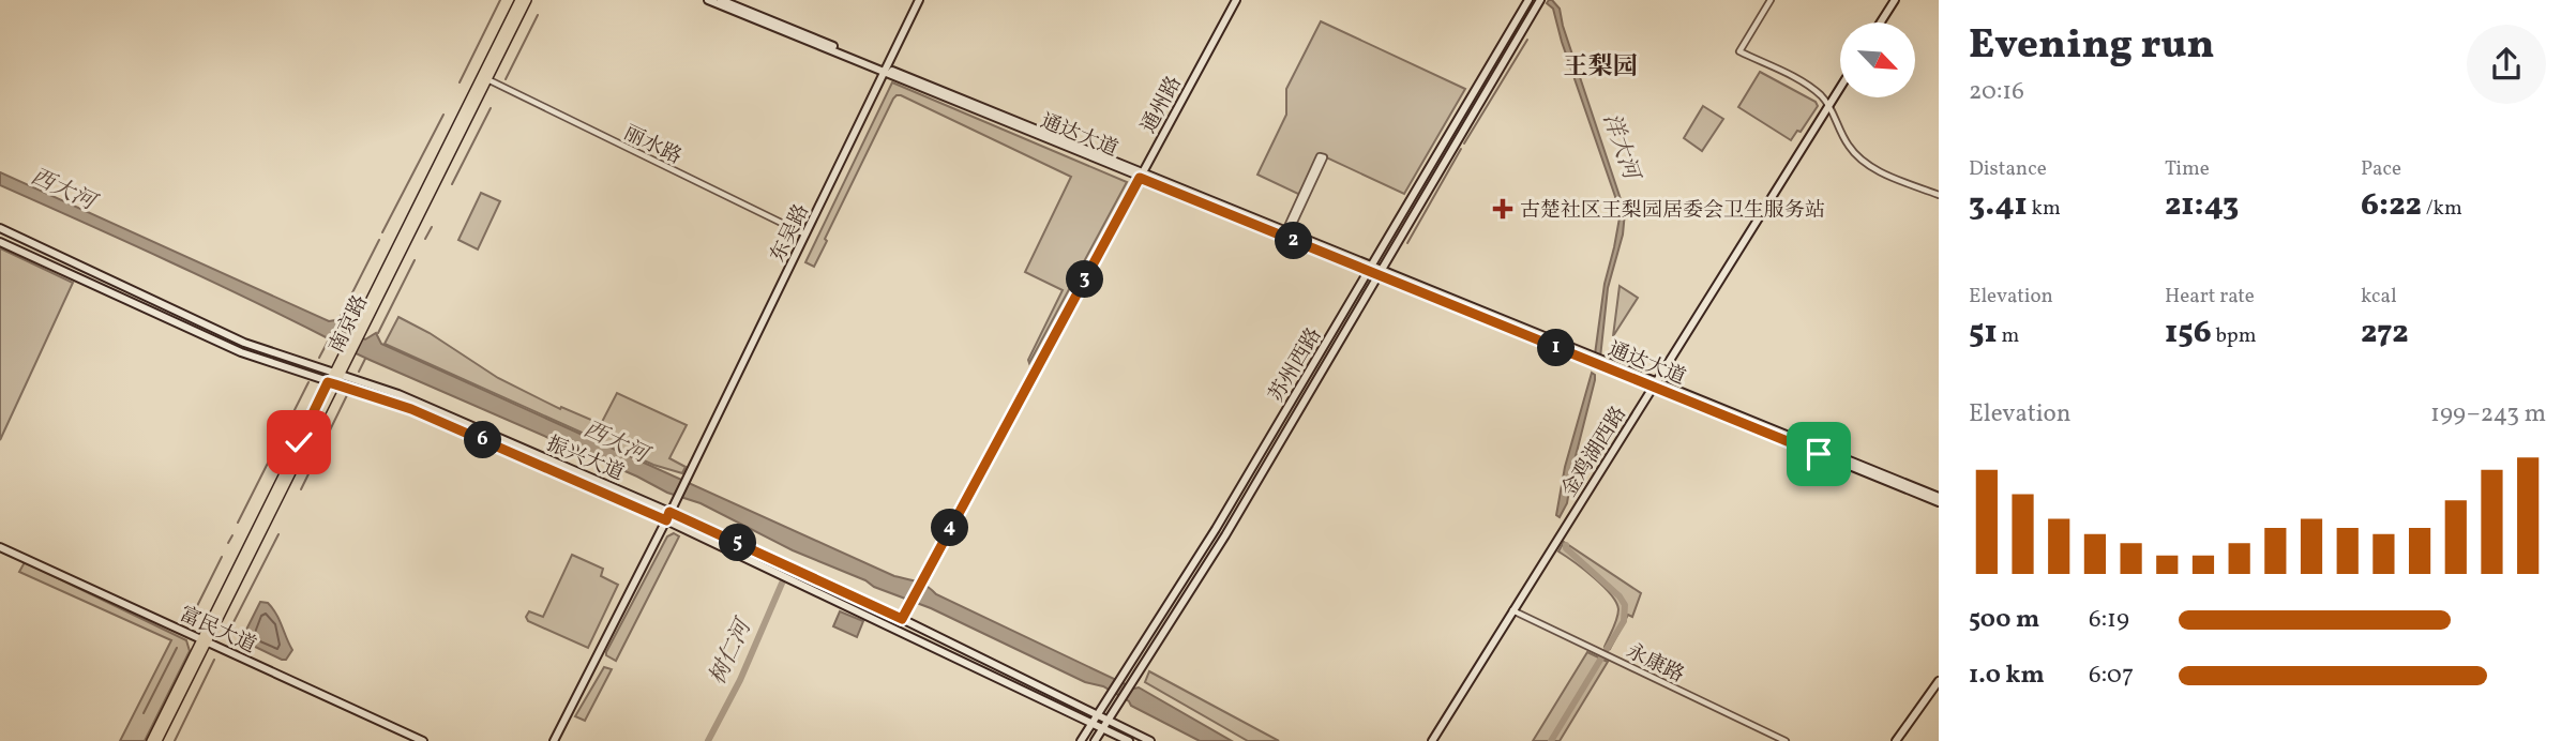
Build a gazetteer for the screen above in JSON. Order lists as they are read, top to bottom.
{
  "streets": {
    "main road": [
      "通州路",
      "通达大道",
      "东吴路",
      "南京路",
      "苏州西路",
      "金鸡湖西路",
      "振兴大道",
      "富民大道"
    ],
    "street": ["丽水路", "永康路"]
  },
  "crossings": [
    ["通州路", "通达大道"],
    ["通州路", "振兴大道"],
    ["通达大道", "东吴路"],
    ["通达大道", "苏州西路"],
    ["通达大道", "金鸡湖西路"],
    ["丽水路", "东吴路"],
    ["丽水路", "南京路"],
    ["东吴路", "振兴大道"],
    ["南京路", "振兴大道"],
    ["南京路", "富民大道"],
    ["苏州西路", "振兴大道"],
    ["金鸡湖西路", "永康路"]
  ],
  "districts": ["王梨园"],
  "water": ["洋大河", "西大河", "树仁河"],
  "places": {
    "health": ["古楚社区王梨园居委会卫生服务站"]
  },
  "north": "bottom right",
  "page": {
    "heading": ["Evening run", "20:16"],
    "stats": [
      ["Distance", "3.41 km"],
      ["Time", "21:43"],
      ["Pace", "6:22 /km"],
      ["Elevation", "51 m"],
      ["Heart rate", "156 bpm"],
      ["kcal", "272"]
    ],
    "pins": [
      "2",
      "3",
      "1",
      "6",
      "4",
      "5"
    ],
    "chart": ["Elevation", "199–243 m"],
    "list": [
      {
        "name": "500 m",
        "note": "6:19"
      },
      {
        "name": "1.0 km",
        "note": "6:07"
      }
    ]
  }
}
